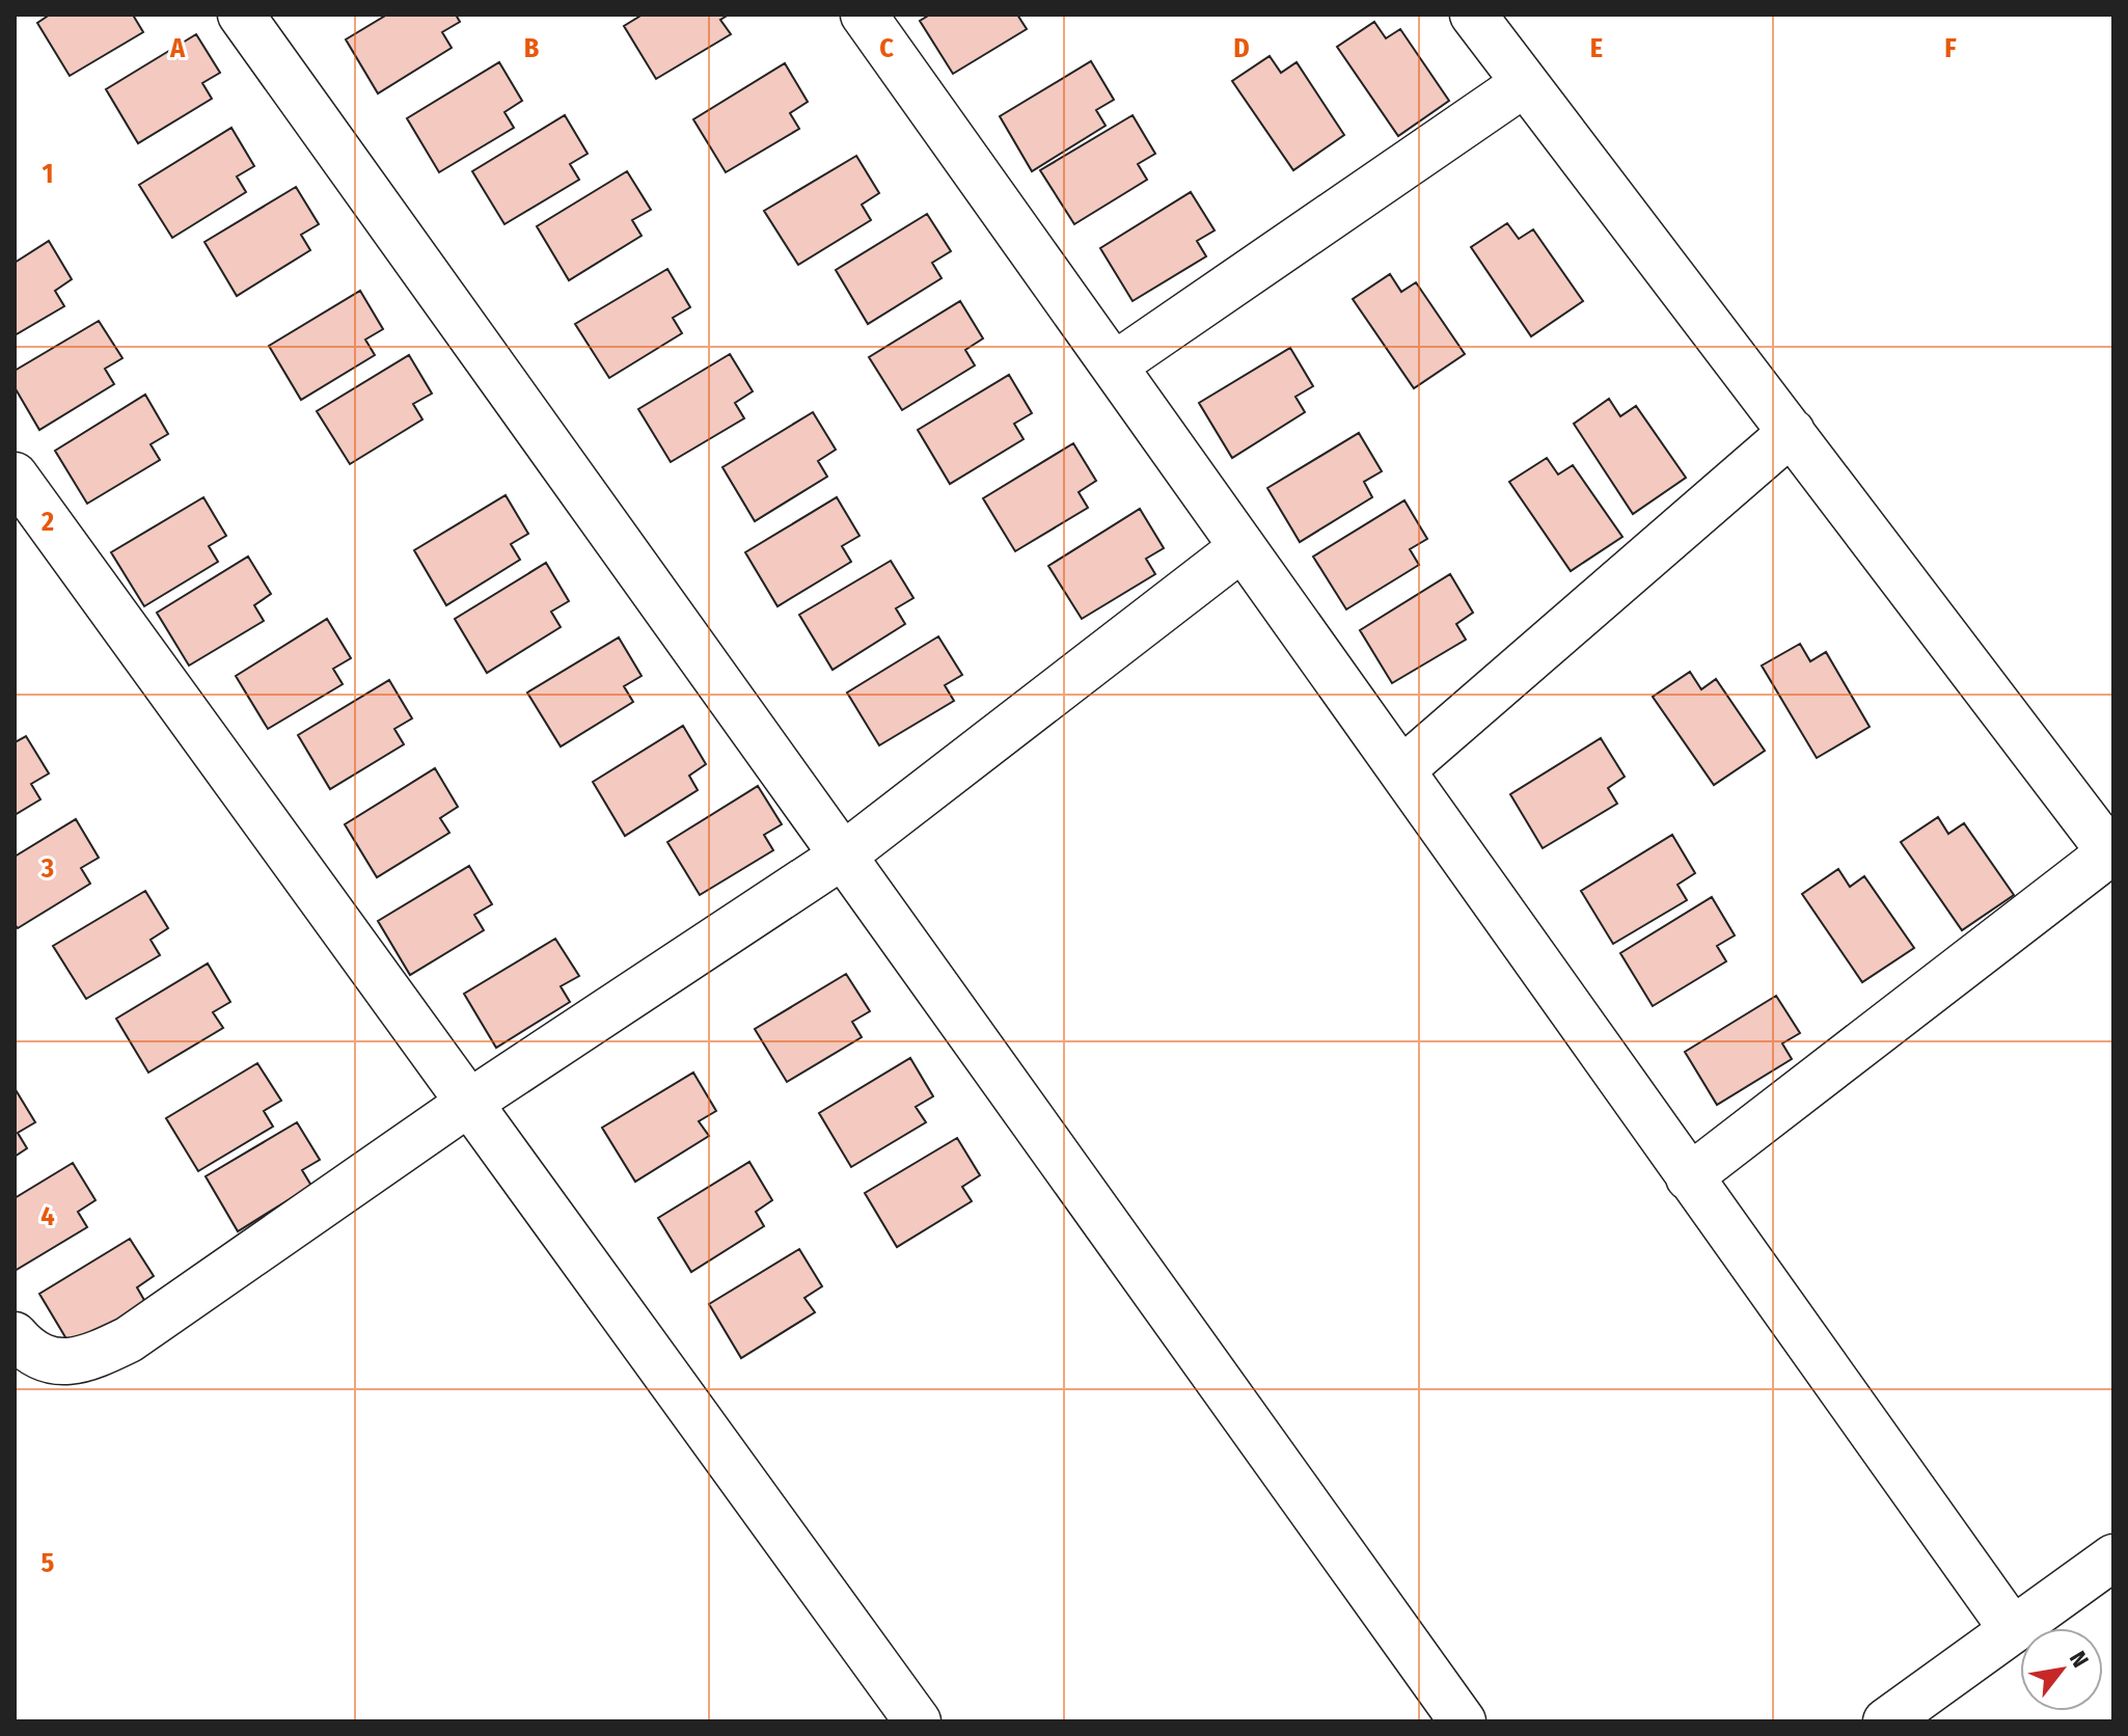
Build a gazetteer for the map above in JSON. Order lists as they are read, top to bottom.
{
  "north": "top right",
  "grid": {
    "columns": [
      "A",
      "B",
      "C",
      "D",
      "E",
      "F"
    ],
    "rows": [
      "1",
      "2",
      "3",
      "4",
      "5"
    ]
  }
}
